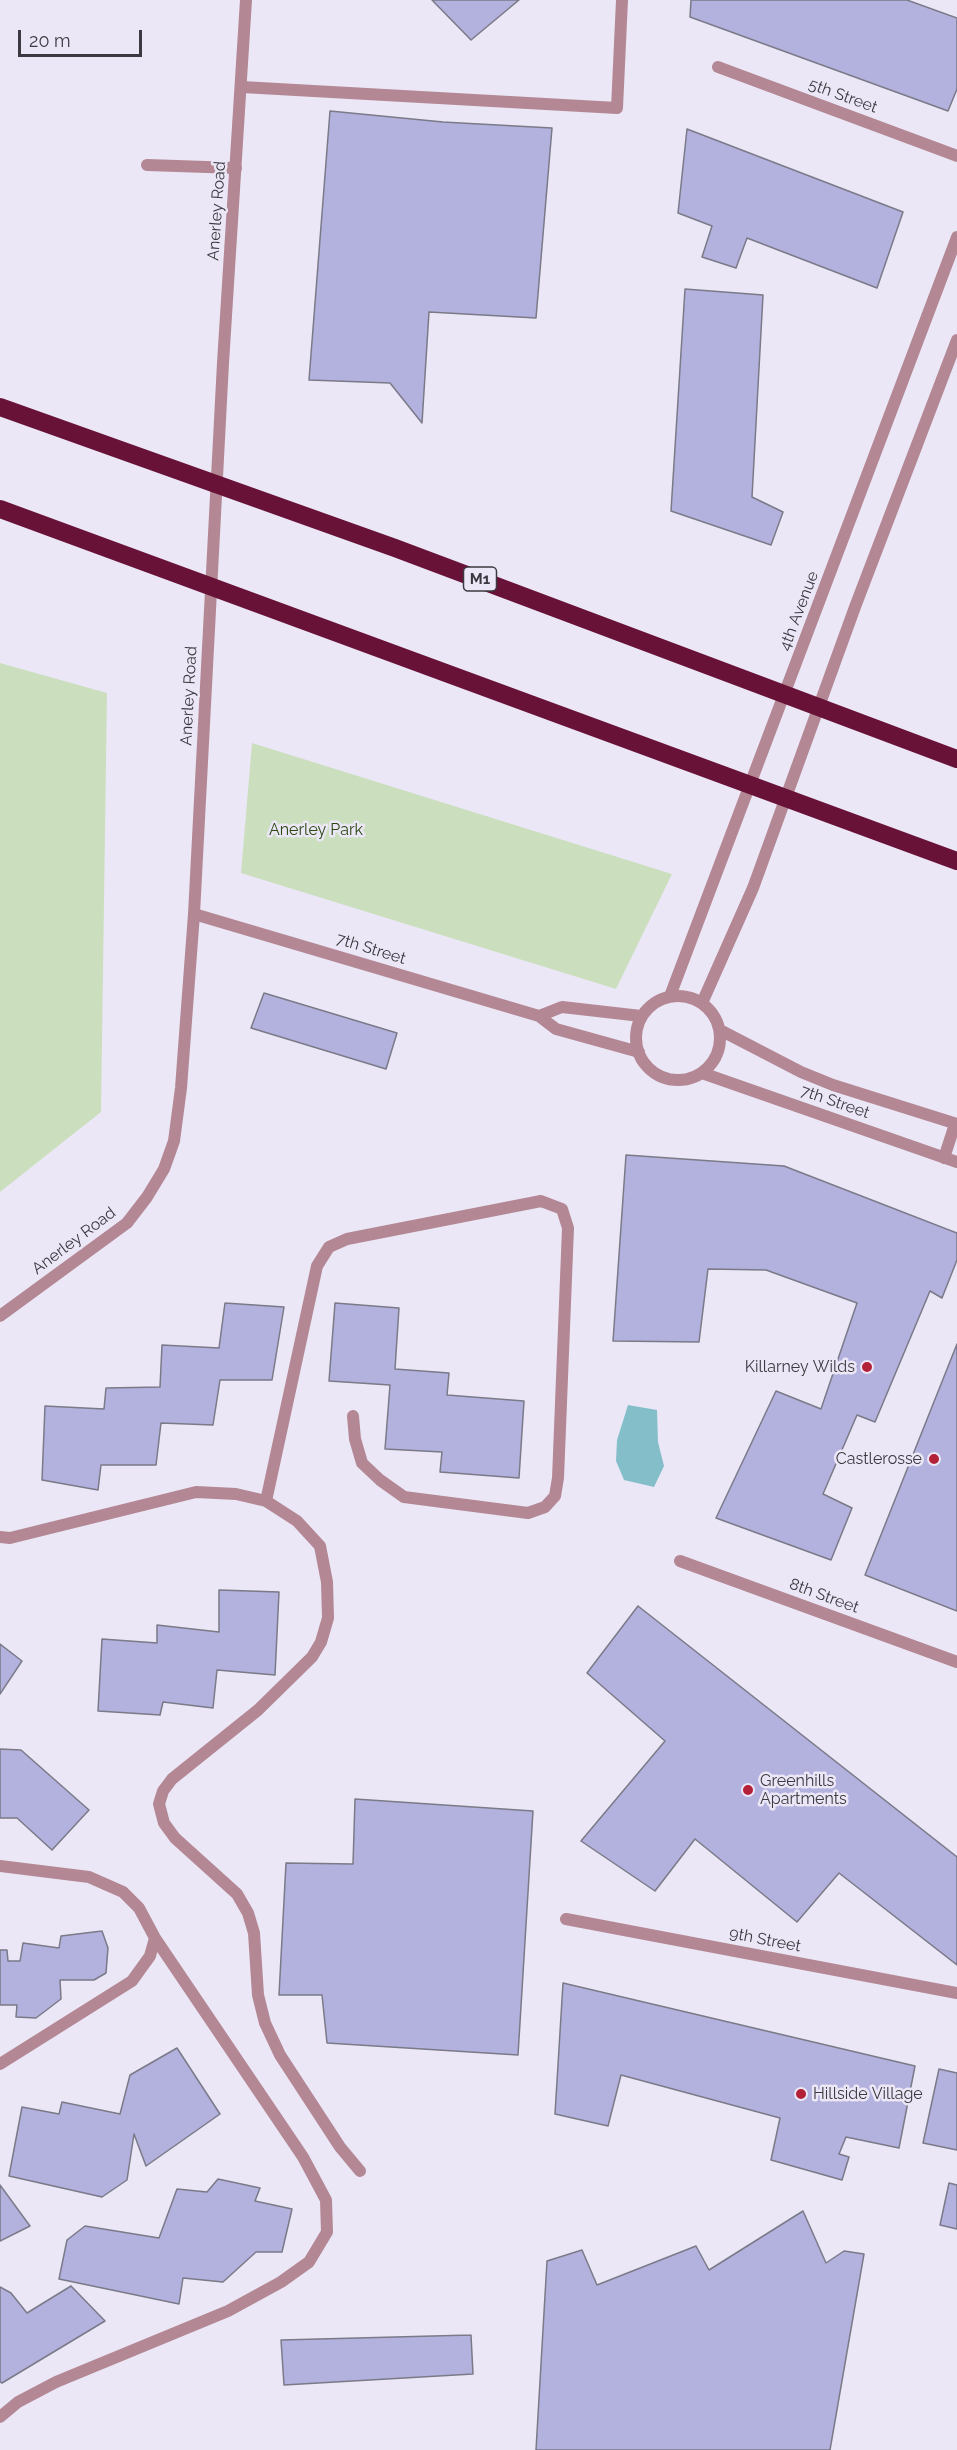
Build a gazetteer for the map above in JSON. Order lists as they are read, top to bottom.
{
  "streets": {
    "highway": ["M1"],
    "street": [
      "5th Street",
      "Anerley Road",
      "4th Avenue",
      "7th Street",
      "8th Street",
      "9th Street"
    ]
  },
  "crossings": [
    ["Anerley Road", "7th Street"],
    ["4th Avenue", "7th Street"]
  ],
  "parks": ["Anerley Park"],
  "places": [
    "Killarney Wilds",
    "Castlerosse",
    "Greenhills Apartments",
    "Hillside Village"
  ],
  "scale_bar": "20 m"
}
